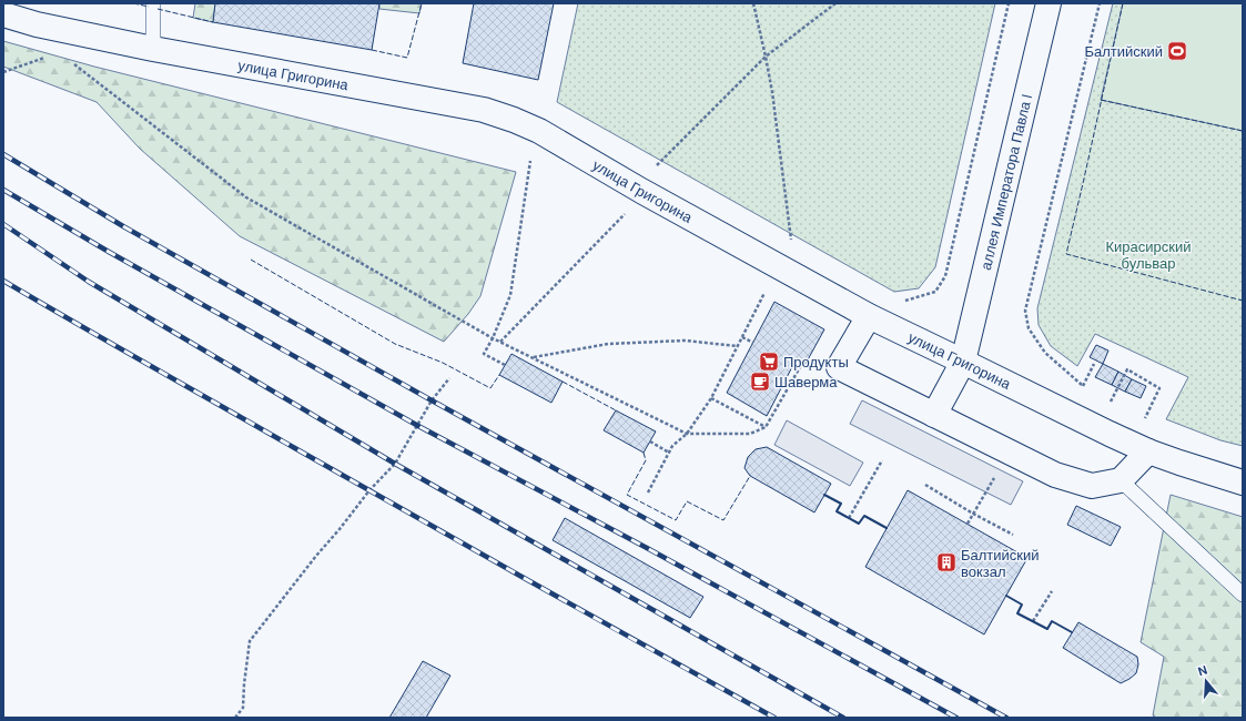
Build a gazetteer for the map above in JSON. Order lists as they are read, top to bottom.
{
  "streets": {
    "street": ["улица Григорина", "аллея Императора Павла I"]
  },
  "crossings": [
    ["улица Григорина", "аллея Императора Павла I"]
  ],
  "parks": ["Кирасирский бульвар"],
  "places": {
    "sports": ["Балтийский"],
    "supermarket": ["Продукты"],
    "cafe": ["Шаверма"],
    "building": ["Балтийский вокзал"]
  },
  "north": "top"
}
